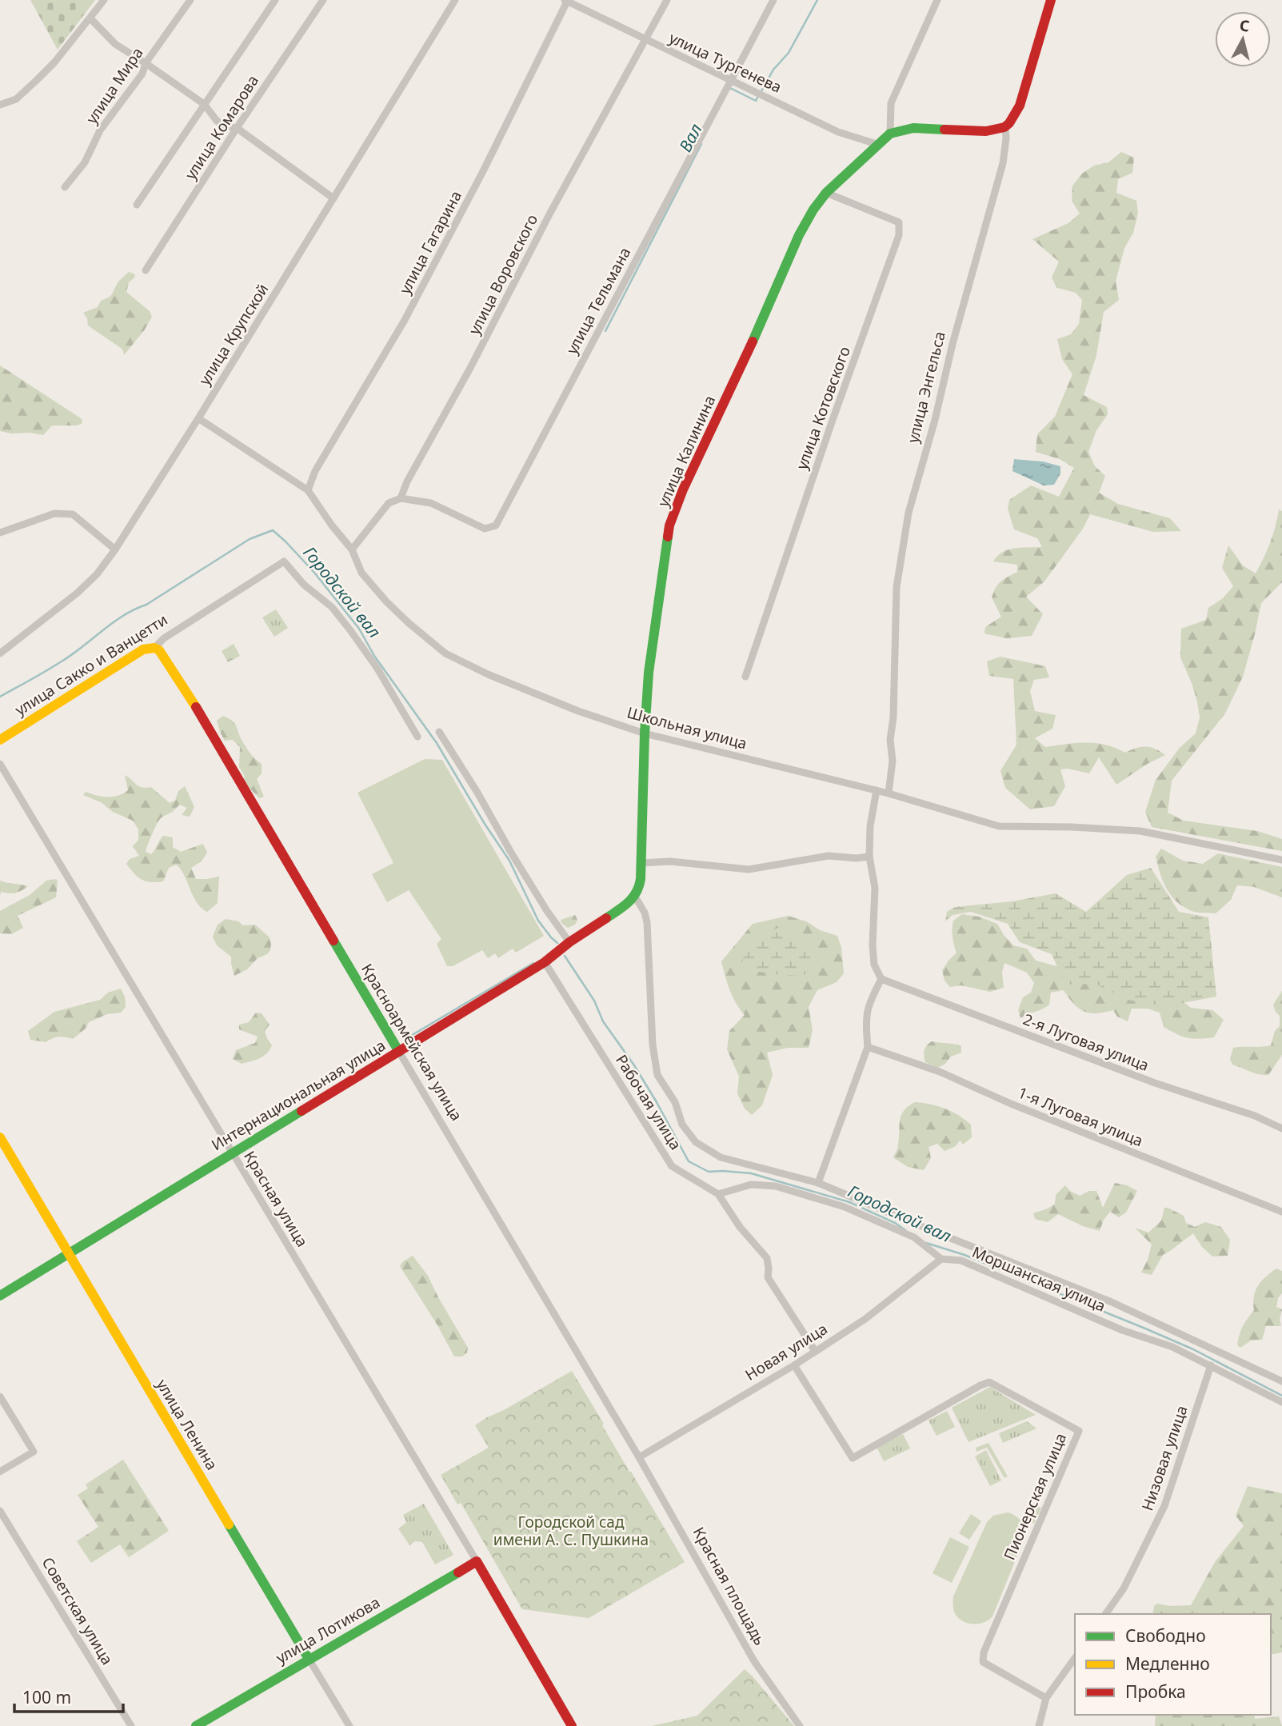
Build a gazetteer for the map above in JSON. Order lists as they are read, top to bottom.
{
  "streets": {
    "street": [
      "улица Тургенева",
      "улица Мира",
      "улица Комарова",
      "улица Гагарина",
      "улица Воровского",
      "улица Тельмана",
      "улица Крупской",
      "улица Энгельса",
      "улица Котовского",
      "улица Калинина",
      "улица Сакко и Ванцетти",
      "Школьная улица",
      "Красноармейская улица",
      "2-я Луговая улица",
      "Интернациональная улица",
      "Рабочая улица",
      "1-я Луговая улица",
      "Красная улица",
      "Моршанская улица",
      "Новая улица",
      "улица Ленина",
      "Низовая улица",
      "Пионерская улица",
      "Красная площадь",
      "Советская улица",
      "улица Лотикова"
    ]
  },
  "crossings": [
    ["улица Тургенева", "улица Гагарина"],
    ["улица Тургенева", "улица Воровского"],
    ["улица Тургенева", "улица Тельмана"],
    ["улица Тургенева", "улица Калинина"],
    ["улица Гагарина", "Школьная улица"],
    ["улица Воровского", "улица Тельмана"],
    ["улица Воровского", "Школьная улица"],
    ["улица Энгельса", "улица Калинина"],
    ["улица Энгельса", "Школьная улица"],
    ["улица Котовского", "улица Калинина"],
    ["улица Калинина", "Школьная улица"],
    ["улица Калинина", "Интернациональная улица"],
    ["улица Калинина", "Рабочая улица"],
    ["улица Сакко и Ванцетти", "Красноармейская улица"],
    ["Красноармейская улица", "Интернациональная улица"],
    ["Красноармейская улица", "Новая улица"],
    ["Красноармейская улица", "Красная площадь"],
    ["Интернациональная улица", "Рабочая улица"],
    ["Интернациональная улица", "Красная улица"],
    ["Интернациональная улица", "улица Ленина"],
    ["Рабочая улица", "Моршанская улица"],
    ["Рабочая улица", "Новая улица"],
    ["Красная улица", "улица Лотикова"],
    ["Моршанская улица", "Новая улица"],
    ["Моршанская улица", "Низовая улица"],
    ["Новая улица", "Пионерская улица"],
    ["Новая улица", "Красная площадь"],
    ["улица Ленина", "улица Лотикова"]
  ],
  "water": ["Вал", "Городской вал"],
  "parks": ["Городской сад имени А. С. Пушкина"],
  "legend": ["Свободно", "Медленно", "Пробка"],
  "scale_bar": "100 m",
  "north": "top"
}
